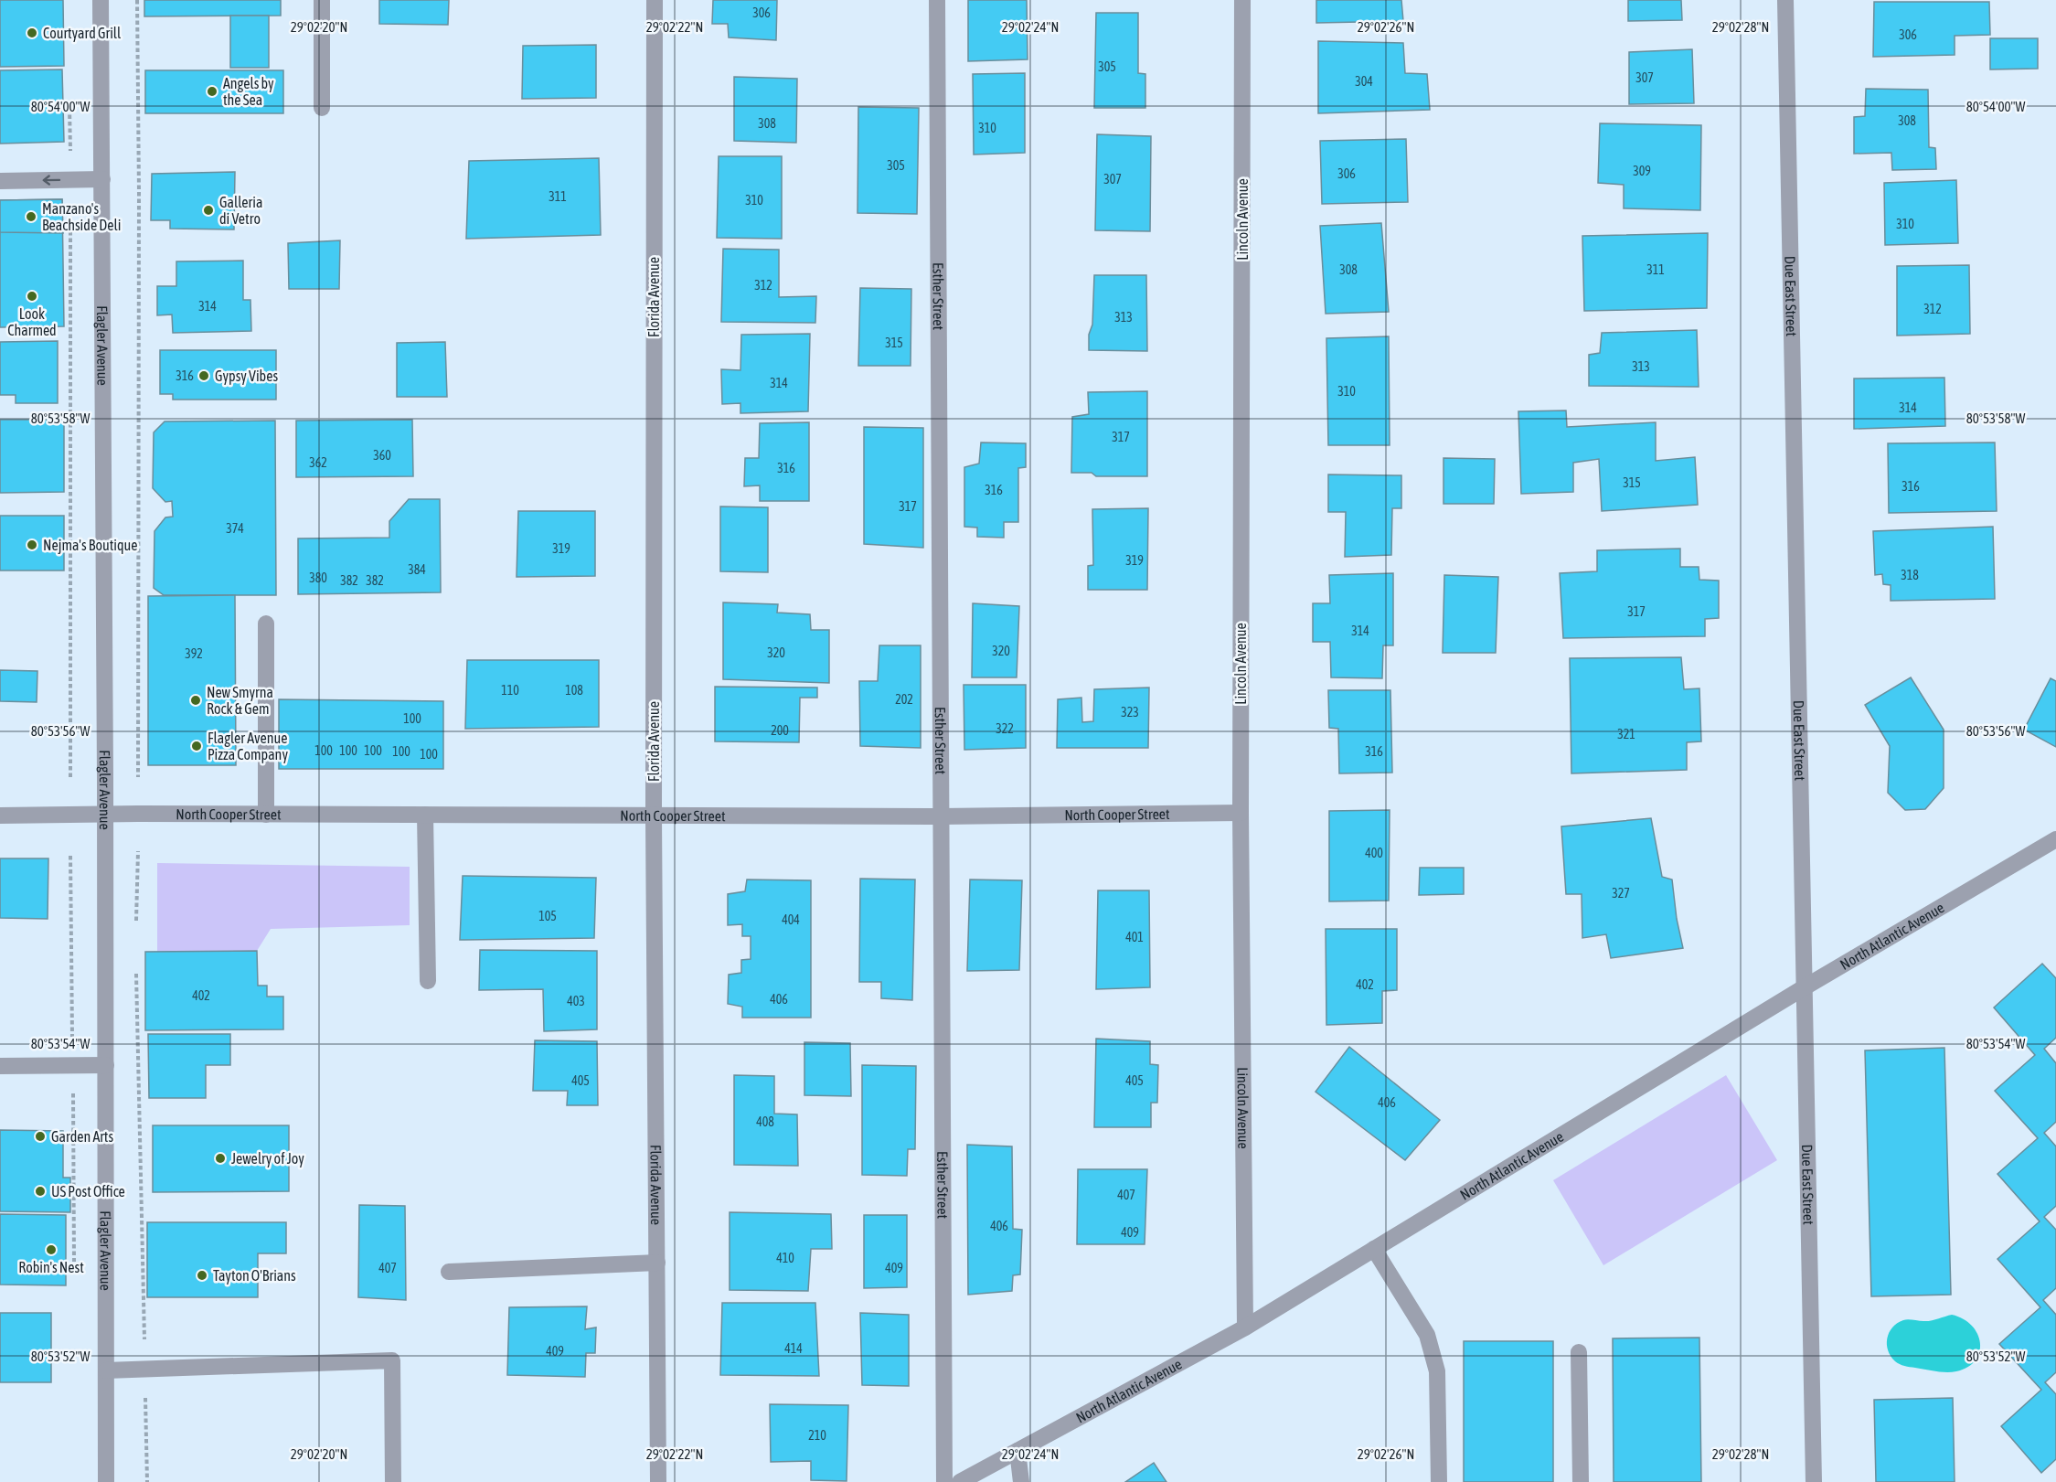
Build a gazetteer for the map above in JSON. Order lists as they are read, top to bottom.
{
  "streets": {
    "street": [
      "Lincoln Avenue",
      "Florida Avenue",
      "Esther Street",
      "Due East Street",
      "Flagler Avenue",
      "North Cooper Street",
      "North Atlantic Avenue"
    ]
  },
  "crossings": [
    ["Lincoln Avenue", "North Cooper Street"],
    ["Lincoln Avenue", "North Atlantic Avenue"],
    ["Florida Avenue", "North Cooper Street"],
    ["Esther Street", "North Cooper Street"],
    ["Due East Street", "North Atlantic Avenue"],
    ["Flagler Avenue", "North Cooper Street"]
  ],
  "places": [
    "Courtyard Grill",
    "Angels by the Sea",
    "Galleria di Vetro",
    "Manzano's Beachside Deli",
    "Look Charmed",
    "Gypsy Vibes",
    "Nejma's Boutique",
    "New Smyrna Rock & Gem",
    "Flagler Avenue Pizza Company",
    "Garden Arts",
    "Jewelry of Joy",
    "US Post Office",
    "Robin's Nest",
    "Tayton O'Brians"
  ],
  "house_numbers": [
    "306",
    "306",
    "305",
    "307",
    "304",
    "308",
    "308",
    "310",
    "305",
    "309",
    "306",
    "307",
    "311",
    "310",
    "310",
    "308",
    "311",
    "312",
    "314",
    "312",
    "313",
    "315",
    "313",
    "316",
    "314",
    "310",
    "314",
    "317",
    "360",
    "362",
    "316",
    "315",
    "316",
    "316",
    "317",
    "374",
    "319",
    "319",
    "384",
    "318",
    "380",
    "382",
    "382",
    "317",
    "314",
    "320",
    "320",
    "392",
    "110",
    "108",
    "202",
    "323",
    "100",
    "322",
    "200",
    "321",
    "100",
    "100",
    "100",
    "100",
    "316",
    "100",
    "400",
    "327",
    "105",
    "404",
    "401",
    "402",
    "402",
    "406",
    "403",
    "405",
    "405",
    "406",
    "408",
    "407",
    "406",
    "409",
    "410",
    "407",
    "409",
    "414",
    "409",
    "210"
  ],
  "coordinates": [
    "29°02'20\"N",
    "29°02'22\"N",
    "29°02'24\"N",
    "29°02'26\"N",
    "29°02'28\"N",
    "80°54'00\"W",
    "80°53'58\"W",
    "80°53'56\"W",
    "80°53'54\"W",
    "80°53'52\"W"
  ]
}
